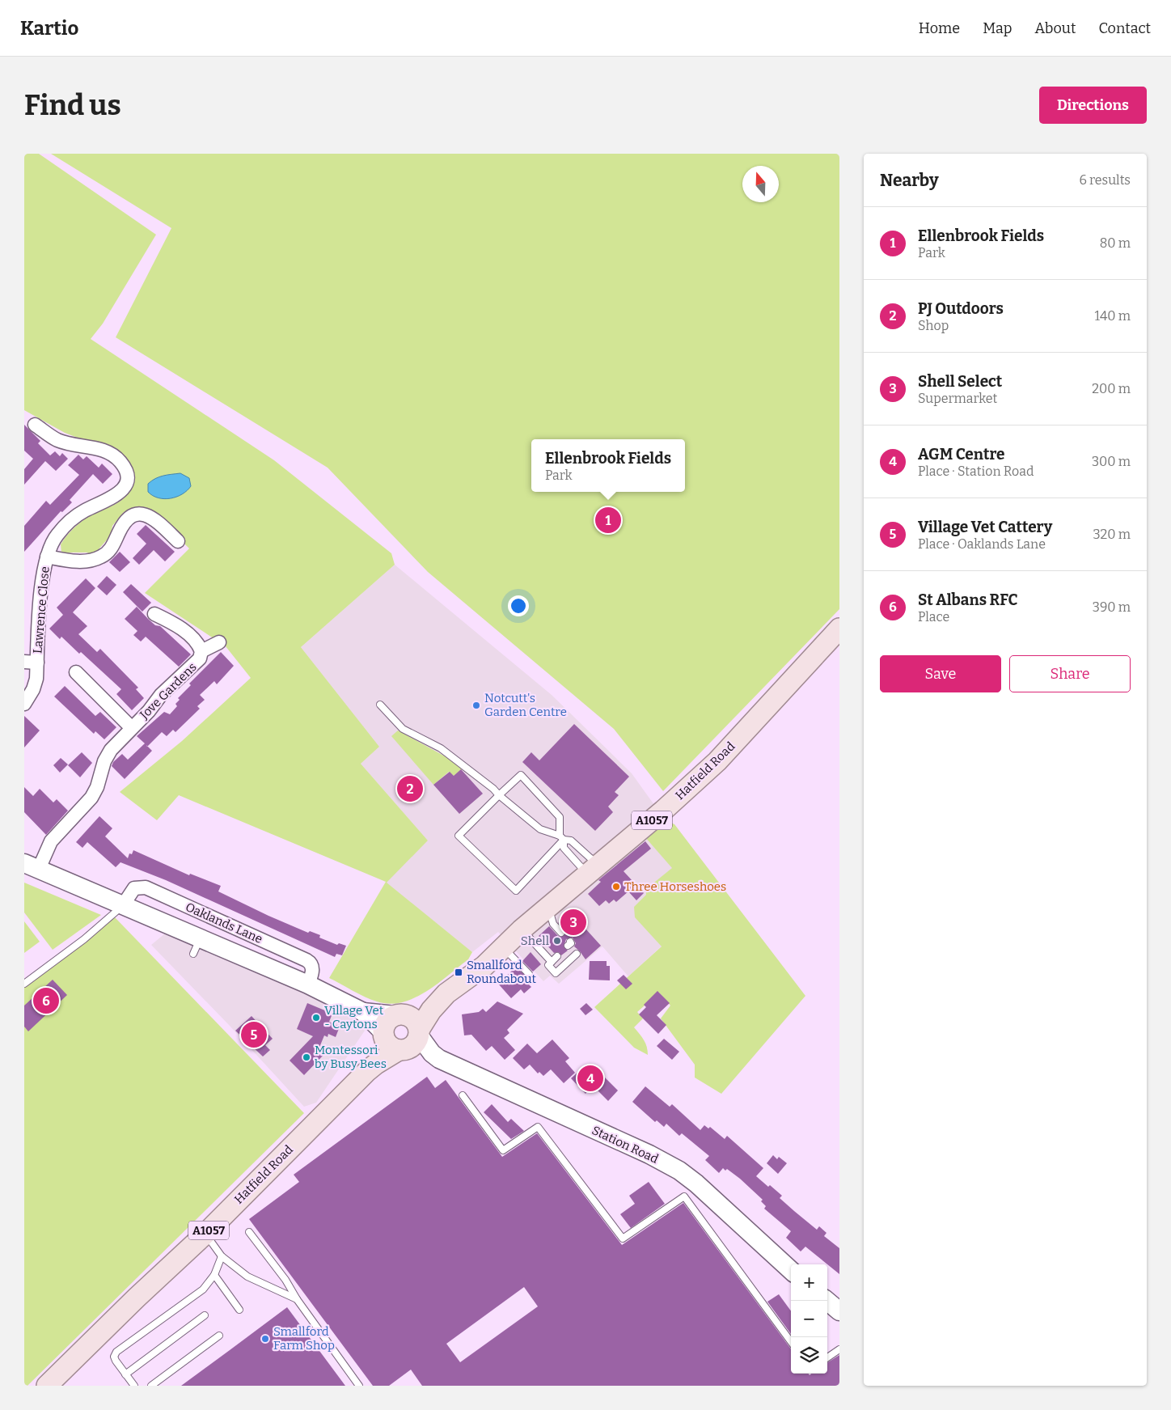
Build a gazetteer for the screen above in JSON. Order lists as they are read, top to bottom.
{
  "streets": {
    "main road": ["Hatfield Road", "A1057"],
    "street": [
      "Lawrence Close",
      "Jove Gardens",
      "Oaklands Lane",
      "Station Road"
    ]
  },
  "crossings": [
    ["Jove Gardens", "Oaklands Lane"],
    ["Hatfield Road", "Oaklands Lane"],
    ["Hatfield Road", "Station Road"],
    ["Oaklands Lane", "Station Road"]
  ],
  "places": {
    "other": [
      "Notcutt's Garden Centre",
      "Three Horseshoes",
      "Shell",
      "Village Vet - Caytons",
      "Montessori by Busy Bees",
      "Smallford Farm Shop"
    ],
    "transit": ["Smallford Roundabout"]
  },
  "north": "top",
  "page": {
    "header": "Kartio",
    "nav": [
      "Home",
      "Map",
      "About",
      "Contact"
    ],
    "buttons": [
      "Directions",
      ["Save", "Share"]
    ],
    "title": "Find us",
    "heading": ["Nearby", "6 results"],
    "list": [
      {
        "mark": "1",
        "name": "Ellenbrook Fields",
        "note": "Park",
        "value": "80 m"
      },
      {
        "mark": "2",
        "name": "PJ Outdoors",
        "note": "Shop",
        "value": "140 m"
      },
      {
        "mark": "3",
        "name": "Shell Select",
        "note": "Supermarket",
        "value": "200 m"
      },
      {
        "mark": "4",
        "name": "AGM Centre",
        "note": "Place · Station Road",
        "value": "300 m"
      },
      {
        "mark": "5",
        "name": "Village Vet Cattery",
        "note": "Place · Oaklands Lane",
        "value": "320 m"
      },
      {
        "mark": "6",
        "name": "St Albans RFC",
        "note": "Place",
        "value": "390 m"
      }
    ],
    "popup": ["Ellenbrook Fields", "Park"],
    "pins": [
      "1",
      "2",
      "3",
      "6",
      "5",
      "4"
    ],
    "map_buttons": ["+", "−"]
  }
}
